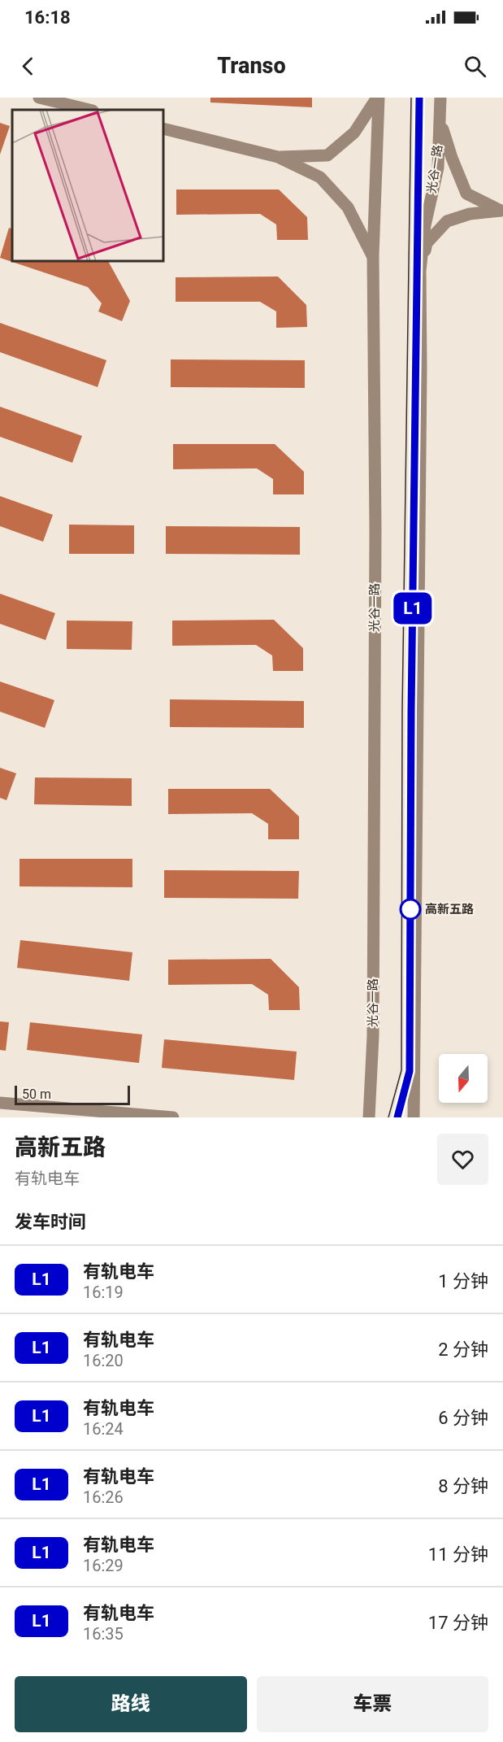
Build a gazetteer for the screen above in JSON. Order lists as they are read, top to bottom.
{
  "streets": {
    "main road": ["光谷一路"]
  },
  "places": ["高新五路"],
  "lines": ["tram line L1"],
  "scale_bar": "50 m",
  "north": "bottom",
  "page": {
    "status": "16:18",
    "header": "Transo",
    "on_map": "L1",
    "scale": "50 m",
    "heading": [
      ["高新五路", "有轨电车"],
      "发车时间"
    ],
    "list": [
      {
        "mark": "L1",
        "name": "有轨电车",
        "note": "16:19",
        "value": "1 分钟"
      },
      {
        "mark": "L1",
        "name": "有轨电车",
        "note": "16:20",
        "value": "2 分钟"
      },
      {
        "mark": "L1",
        "name": "有轨电车",
        "note": "16:24",
        "value": "6 分钟"
      },
      {
        "mark": "L1",
        "name": "有轨电车",
        "note": "16:26",
        "value": "8 分钟"
      },
      {
        "mark": "L1",
        "name": "有轨电车",
        "note": "16:29",
        "value": "11 分钟"
      },
      {
        "mark": "L1",
        "name": "有轨电车",
        "note": "16:35",
        "value": "17 分钟"
      }
    ],
    "buttons": ["路线", "车票"]
  }
}
